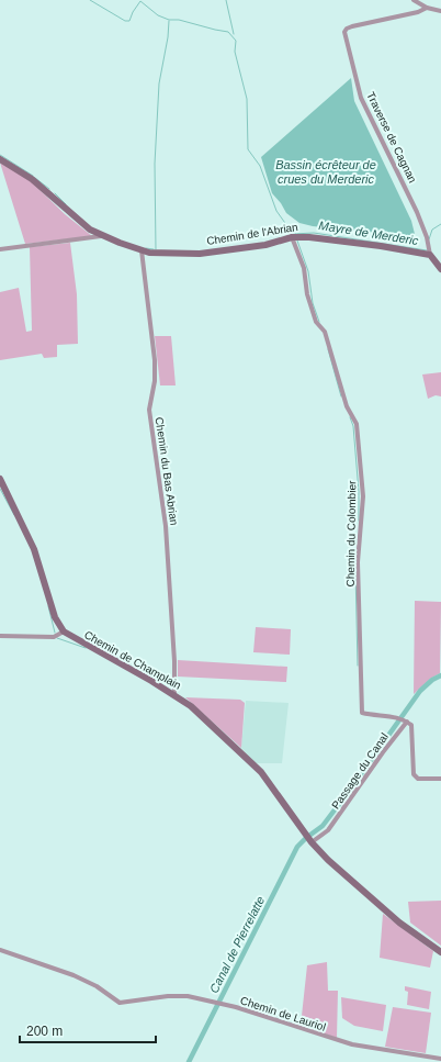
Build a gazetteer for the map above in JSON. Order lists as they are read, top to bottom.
{
  "streets": {
    "street": [
      "Traverse de Cagnan",
      "Chemin de l'Abrian",
      "Chemin du Bas Abrian",
      "Chemin du Colombier",
      "Chemin de Champlain",
      "Passage du Canal",
      "Chemin de Lauriol"
    ]
  },
  "crossings": [
    ["Traverse de Cagnan", "Chemin de l'Abrian"],
    ["Chemin de l'Abrian", "Chemin du Bas Abrian"],
    ["Chemin de l'Abrian", "Chemin du Colombier"],
    ["Chemin du Bas Abrian", "Chemin de Champlain"],
    ["Chemin du Colombier", "Passage du Canal"],
    ["Chemin de Champlain", "Passage du Canal"]
  ],
  "water": ["Bassin écrêteur de crues du Merderic", "Mayre de Merderic", "Canal de Pierrelatte"],
  "scale_bar": "200 m"
}
